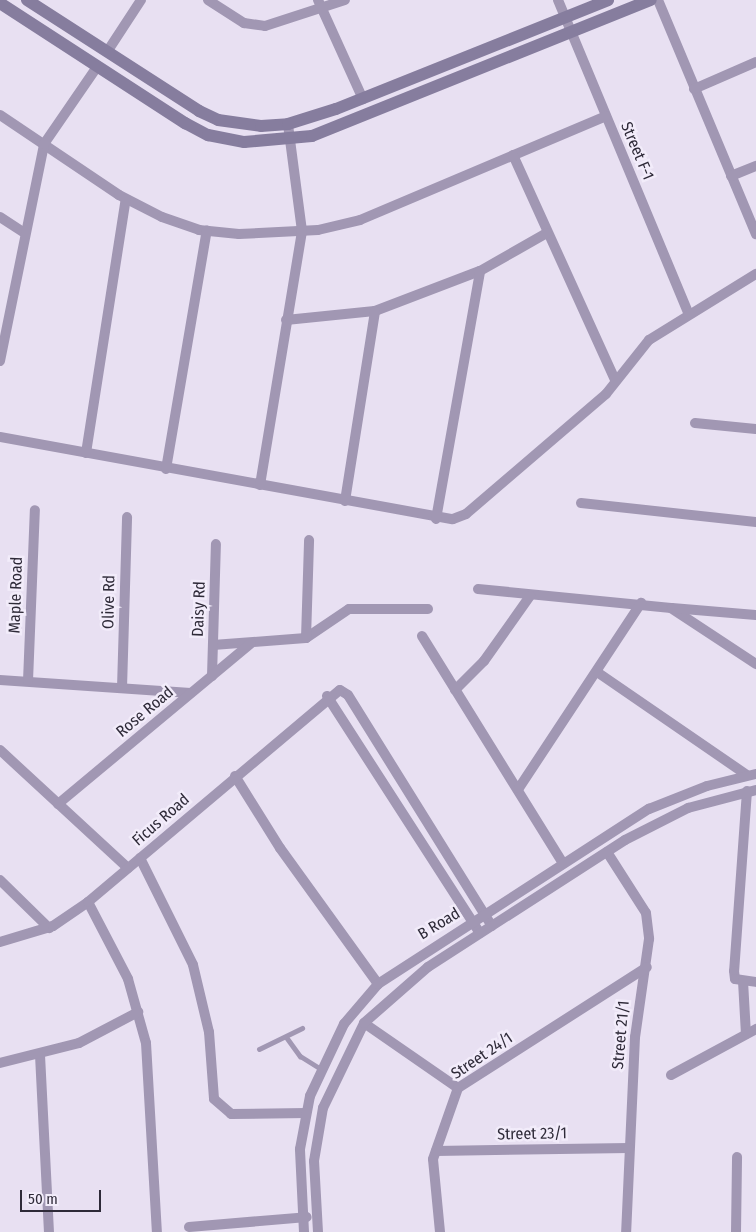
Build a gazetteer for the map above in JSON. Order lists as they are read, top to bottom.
{
  "streets": {
    "street": [
      "Street F-1",
      "Maple Road",
      "Olive Rd",
      "Daisy Rd",
      "Rose Road",
      "Ficus Road",
      "B Road",
      "Street 21/1",
      "Street 24/1",
      "Street 23/1"
    ]
  },
  "crossings": [
    ["Daisy Rd", "Rose Road"],
    ["B Road", "Street 21/1"],
    ["Street 21/1", "Street 24/1"],
    ["Street 21/1", "Street 23/1"],
    ["Street 24/1", "Street 23/1"]
  ],
  "scale_bar": "50 m"
}
